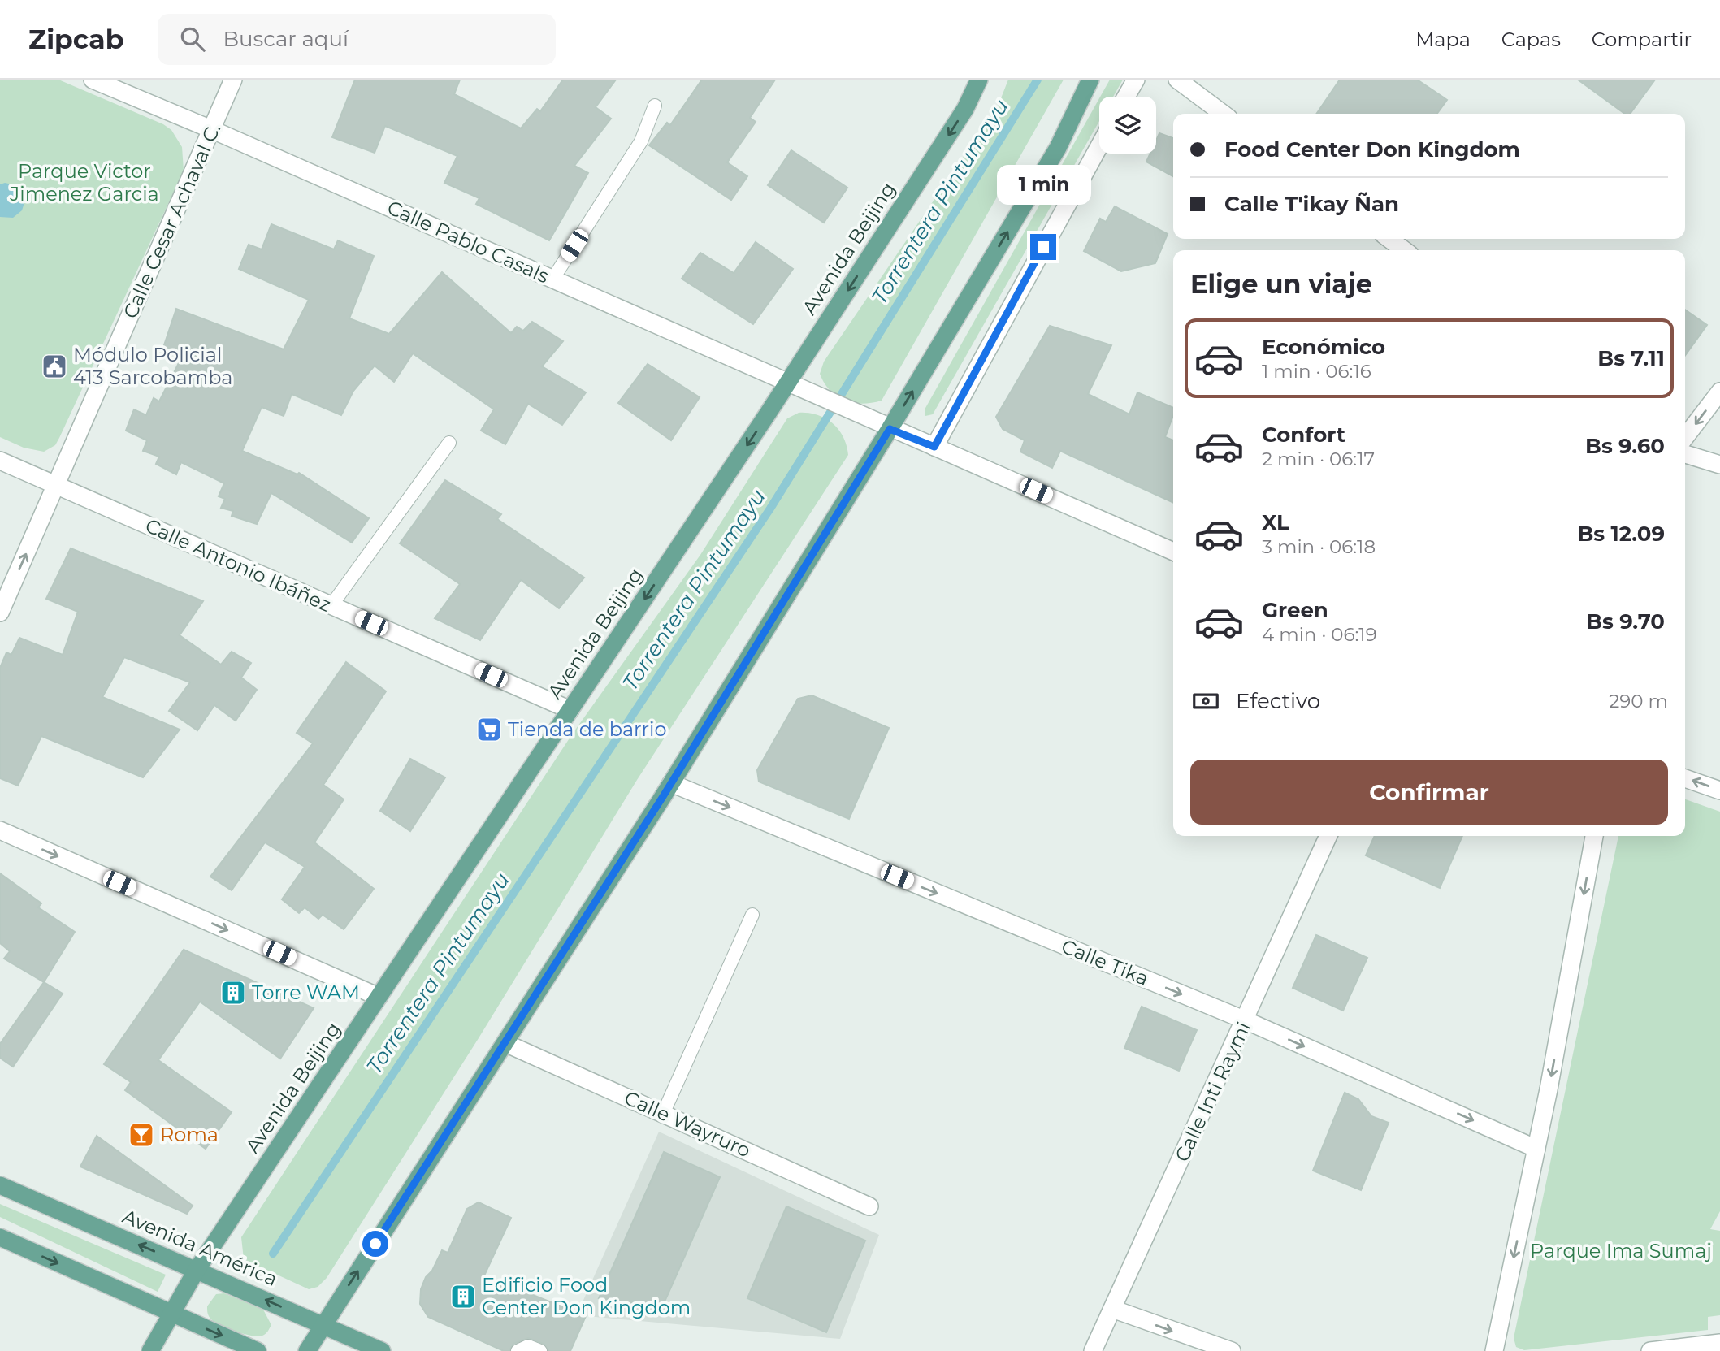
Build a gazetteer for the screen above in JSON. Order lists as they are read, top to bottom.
{
  "streets": {
    "main road": ["Avenida Beijing", "Avenida América"],
    "street": [
      "Calle Cesar Achaval C.",
      "Calle Pablo Casals",
      "Calle Antonio Ibáñez",
      "Calle Tika",
      "Calle Inti Raymi",
      "Calle Wayruro"
    ]
  },
  "crossings": [
    ["Calle Cesar Achaval C.", "Calle Pablo Casals"],
    ["Calle Cesar Achaval C.", "Calle Antonio Ibáñez"],
    ["Calle Pablo Casals", "Avenida Beijing"],
    ["Avenida Beijing", "Calle Antonio Ibáñez"],
    ["Avenida Beijing", "Avenida América"],
    ["Calle Tika", "Calle Inti Raymi"]
  ],
  "one_way": ["Calle Tika"],
  "water": ["Torrentera Pintumayu"],
  "parks": ["Parque Victor Jimenez Garcia", "Parque Ima Sumaj"],
  "places": {
    "public building": ["Módulo Policial 413 Sarcobamba"],
    "supermarket": ["Tienda de barrio"],
    "building": ["Torre WAM", "Edificio Food Center Don Kingdom"],
    "bar": ["Roma"]
  },
  "page": {
    "header": "Zipcab",
    "search": "Buscar aquí",
    "nav": ["Mapa", "Capas", "Compartir"],
    "banner": ["Food Center Don Kingdom", "Calle T'ikay Ñan"],
    "bubble": "1 min",
    "heading": "Elige un viaje",
    "list": [
      {
        "name": "Económico",
        "note": "1 min · 06:16",
        "value": "Bs 7.11"
      },
      {
        "name": "Confort",
        "note": "2 min · 06:17",
        "value": "Bs 9.60"
      },
      {
        "name": "XL",
        "note": "3 min · 06:18",
        "value": "Bs 12.09"
      },
      {
        "name": "Green",
        "note": "4 min · 06:19",
        "value": "Bs 9.70"
      }
    ],
    "pay": ["Efectivo", "290 m"],
    "buttons": "Confirmar"
  }
}
